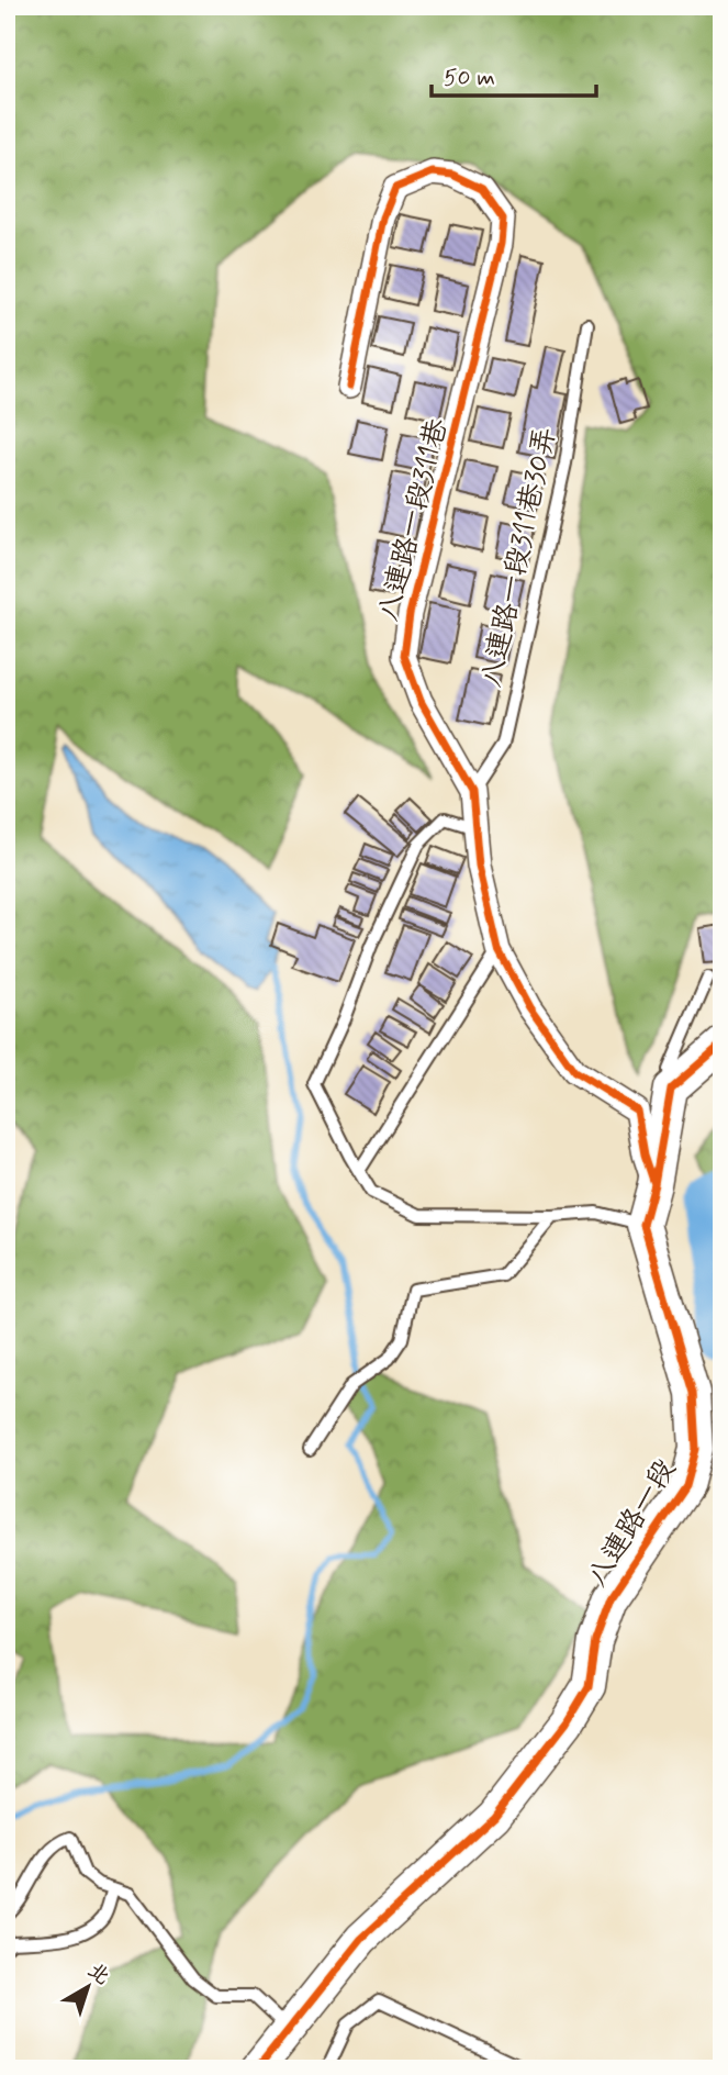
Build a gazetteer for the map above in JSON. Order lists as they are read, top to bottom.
{
  "streets": {
    "street": ["八連路一段311巷", "八連路一段"],
    "lane": ["八連路一段311巷30弄"]
  },
  "crossings": [
    ["八連路一段311巷", "八連路一段311巷30弄"]
  ],
  "scale_bar": "50 m",
  "north": "top right"
}
